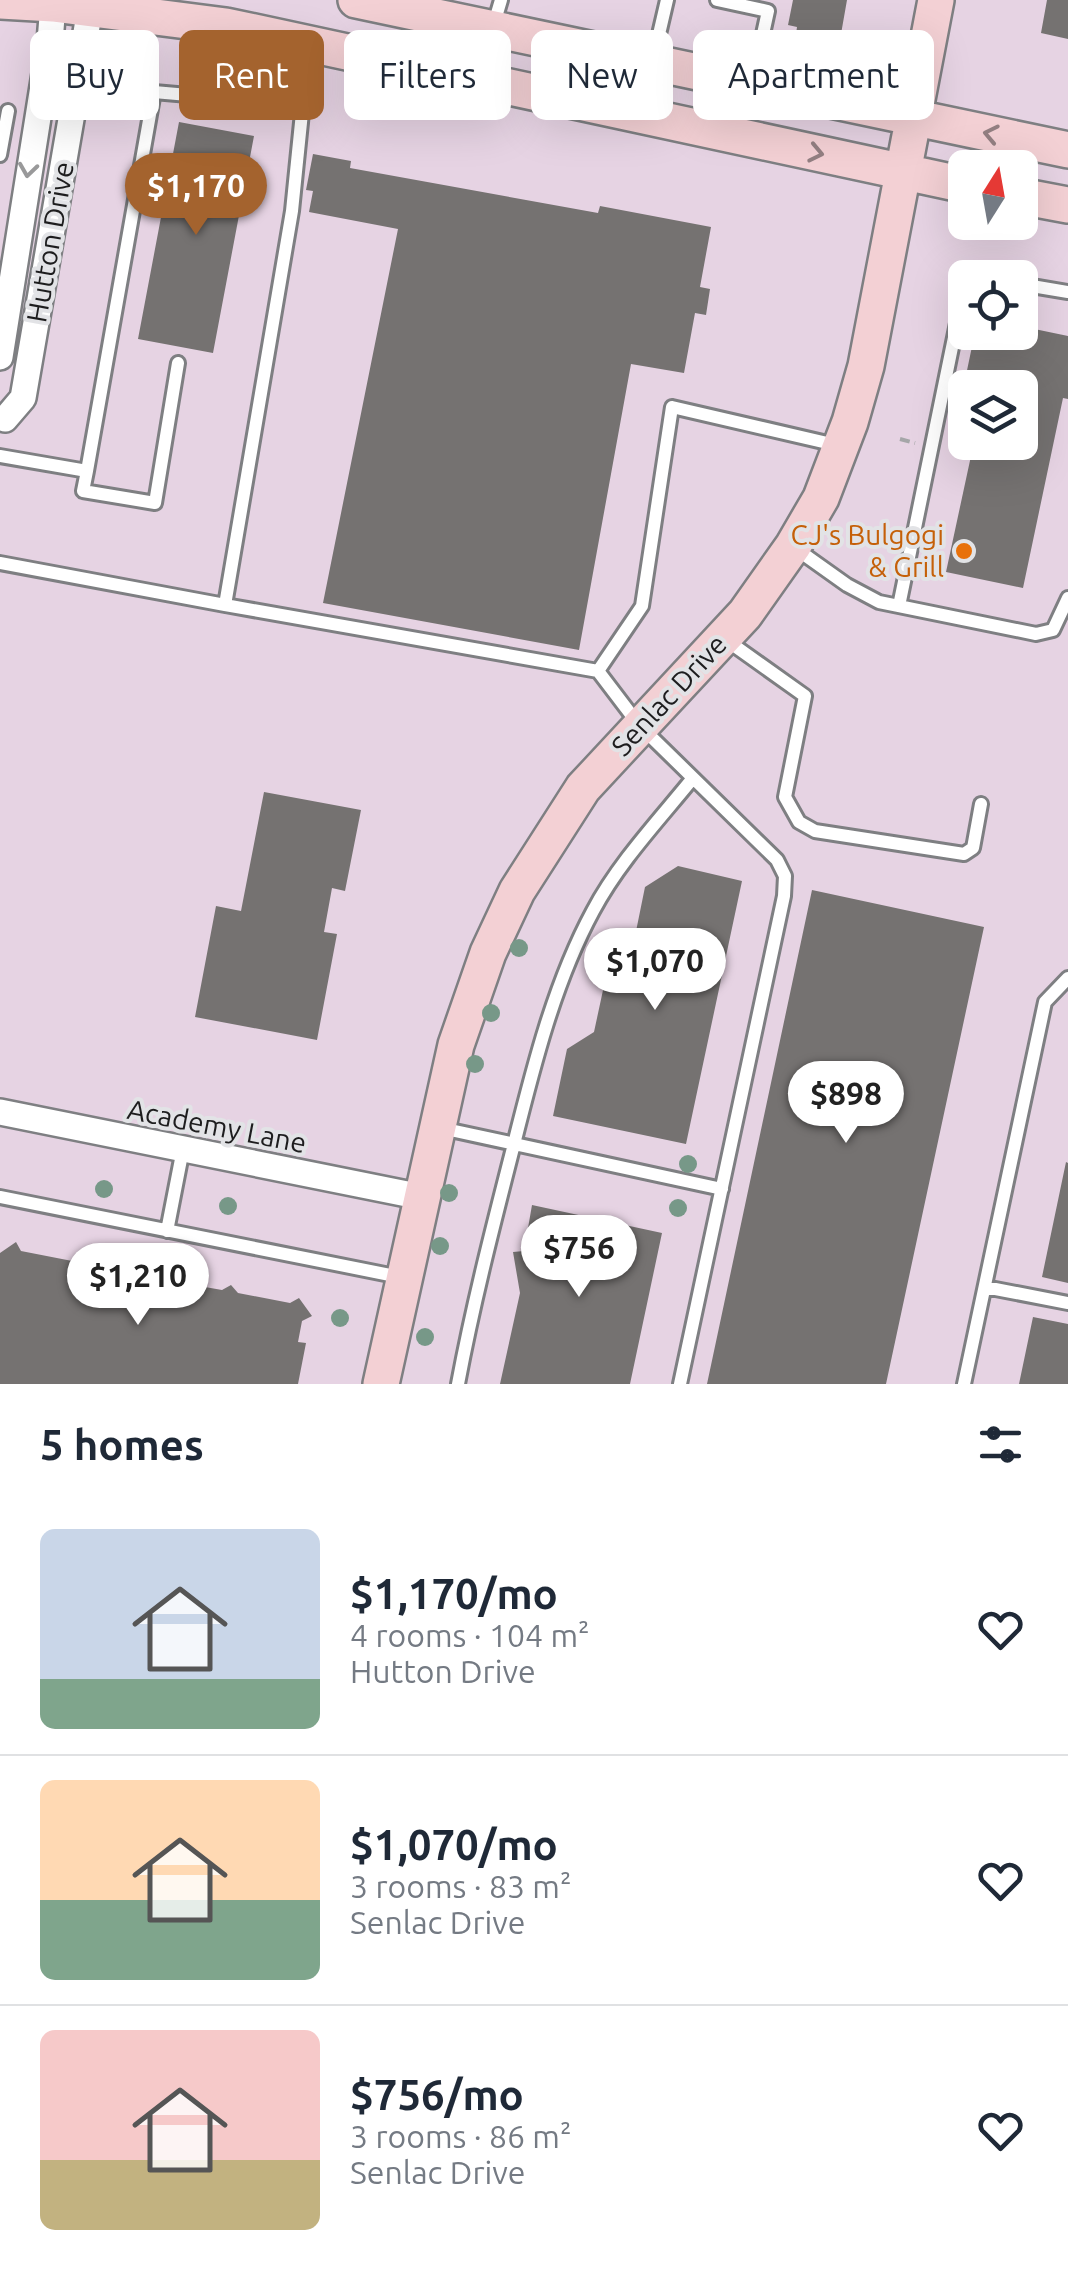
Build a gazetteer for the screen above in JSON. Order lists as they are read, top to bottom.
{
  "streets": {
    "main road": ["Senlac Drive"],
    "street": ["Hutton Drive", "Academy Lane"]
  },
  "crossings": [
    ["Senlac Drive", "Academy Lane"]
  ],
  "places": ["CJ's Bulgogi & Grill"],
  "north": "top",
  "page": {
    "chip": [
      "Buy",
      "Rent",
      "Filters",
      "New",
      "Apartment"
    ],
    "price": [
      "$1,170",
      "$1,070",
      "$898",
      "$756",
      "$1,210"
    ],
    "heading": "5 homes",
    "list": [
      {
        "name": "$1,170/mo",
        "note": "4 rooms · 104 m² · Hutton Drive"
      },
      {
        "name": "$1,070/mo",
        "note": "3 rooms · 83 m² · Senlac Drive"
      },
      {
        "name": "$756/mo",
        "note": "3 rooms · 86 m² · Senlac Drive"
      }
    ]
  }
}
